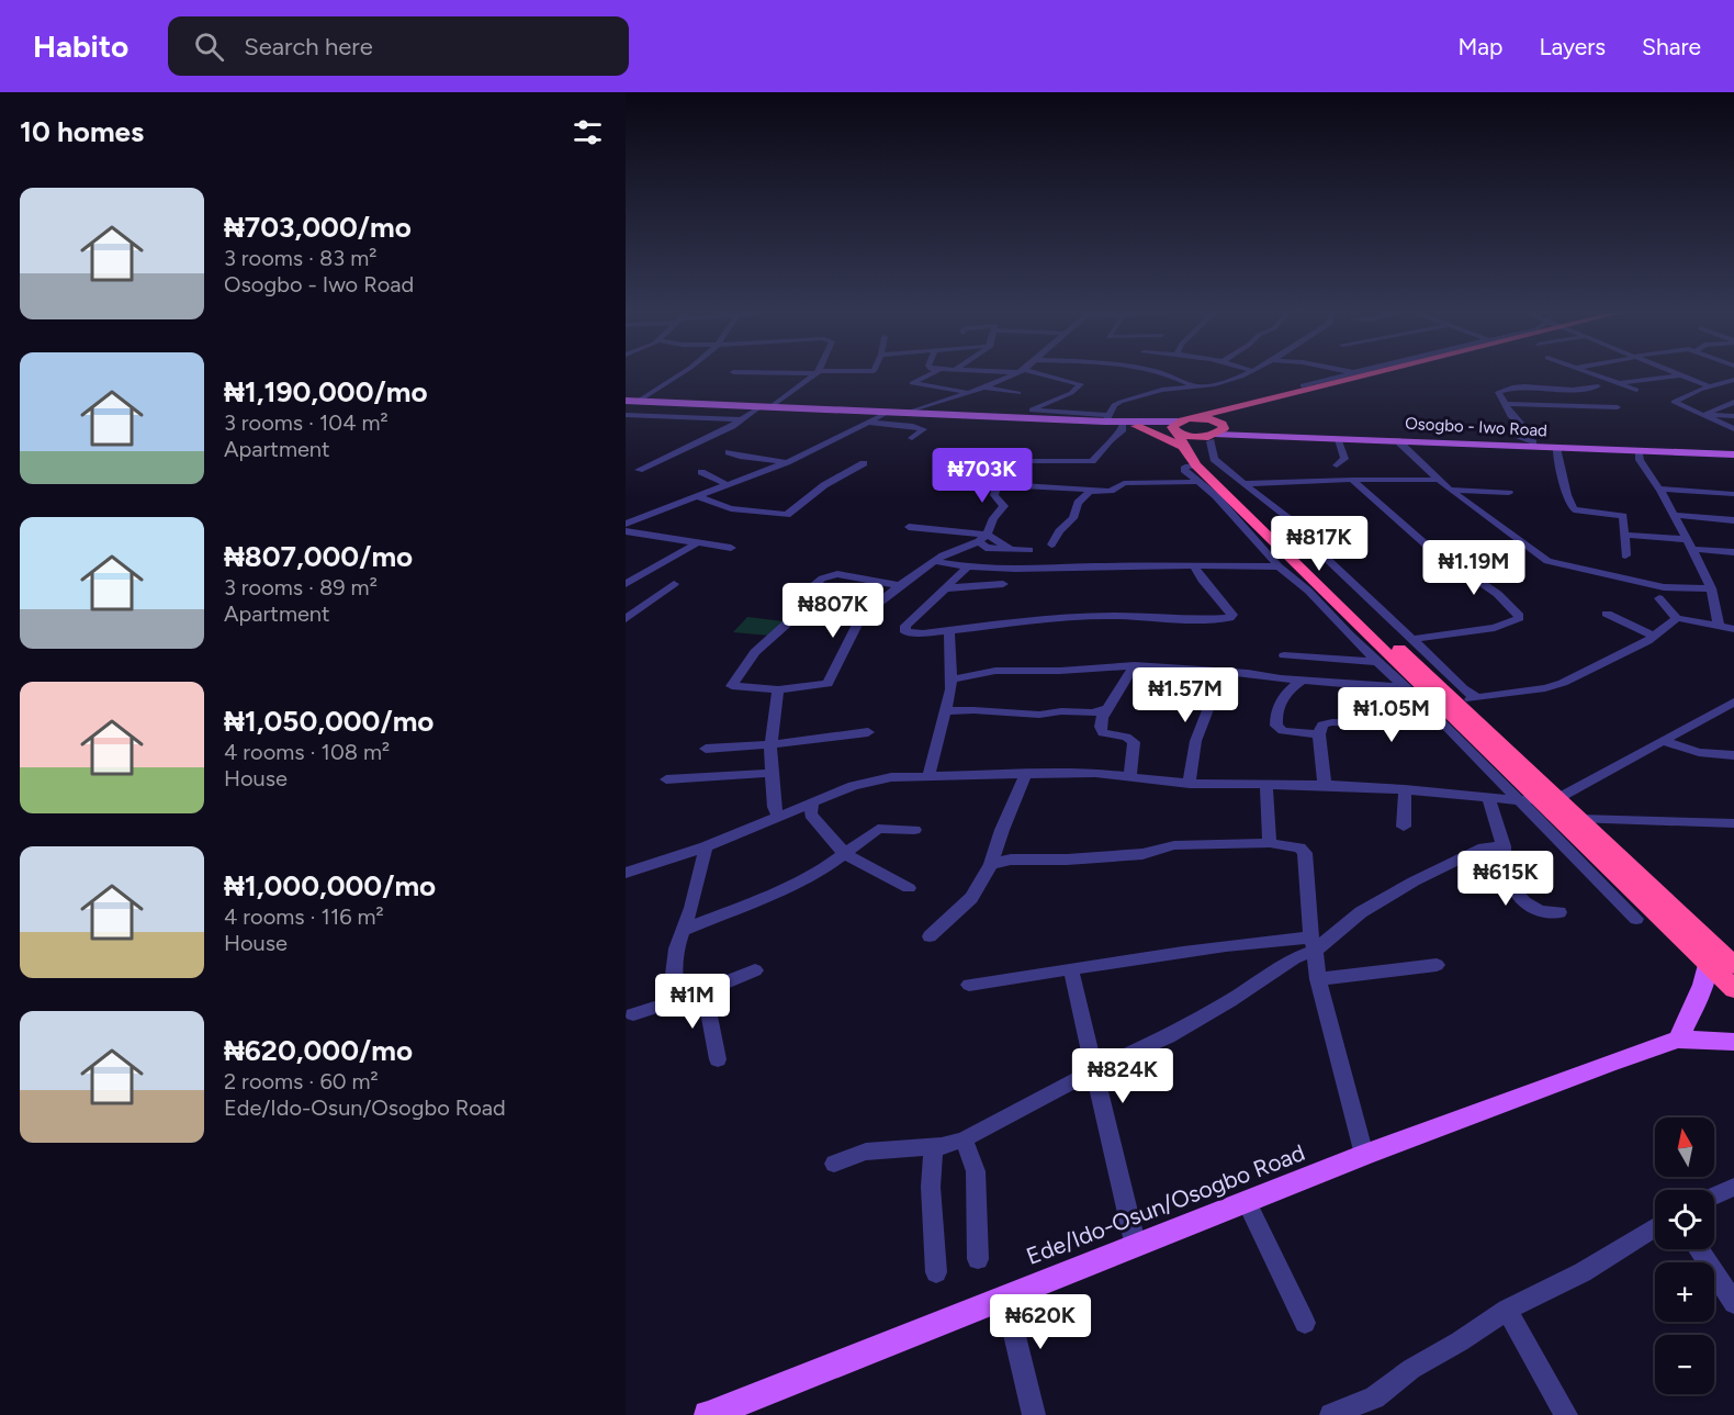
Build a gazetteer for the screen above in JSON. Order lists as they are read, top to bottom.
{
  "streets": {
    "main road": ["Osogbo - Iwo Road", "Ede/Ido-Osun/Osogbo Road"]
  },
  "north": "top",
  "page": {
    "header": "Habito",
    "search": "Search here",
    "nav": ["Map", "Layers", "Share"],
    "heading": "10 homes",
    "list": [
      {
        "name": "₦703,000/mo",
        "note": "3 rooms · 83 m² · Osogbo - Iwo Road"
      },
      {
        "name": "₦1,190,000/mo",
        "note": "3 rooms · 104 m² · Apartment"
      },
      {
        "name": "₦807,000/mo",
        "note": "3 rooms · 89 m² · Apartment"
      },
      {
        "name": "₦1,050,000/mo",
        "note": "4 rooms · 108 m² · House"
      },
      {
        "name": "₦1,000,000/mo",
        "note": "4 rooms · 116 m² · House"
      },
      {
        "name": "₦620,000/mo",
        "note": "2 rooms · 60 m² · Ede/Ido-Osun/Osogbo Road"
      }
    ],
    "price": [
      "₦703K",
      "₦817K",
      "₦1.19M",
      "₦807K",
      "₦1.57M",
      "₦1.05M",
      "₦615K",
      "₦1M",
      "₦824K",
      "₦620K"
    ],
    "map_buttons": ["+", "−"]
  }
}
